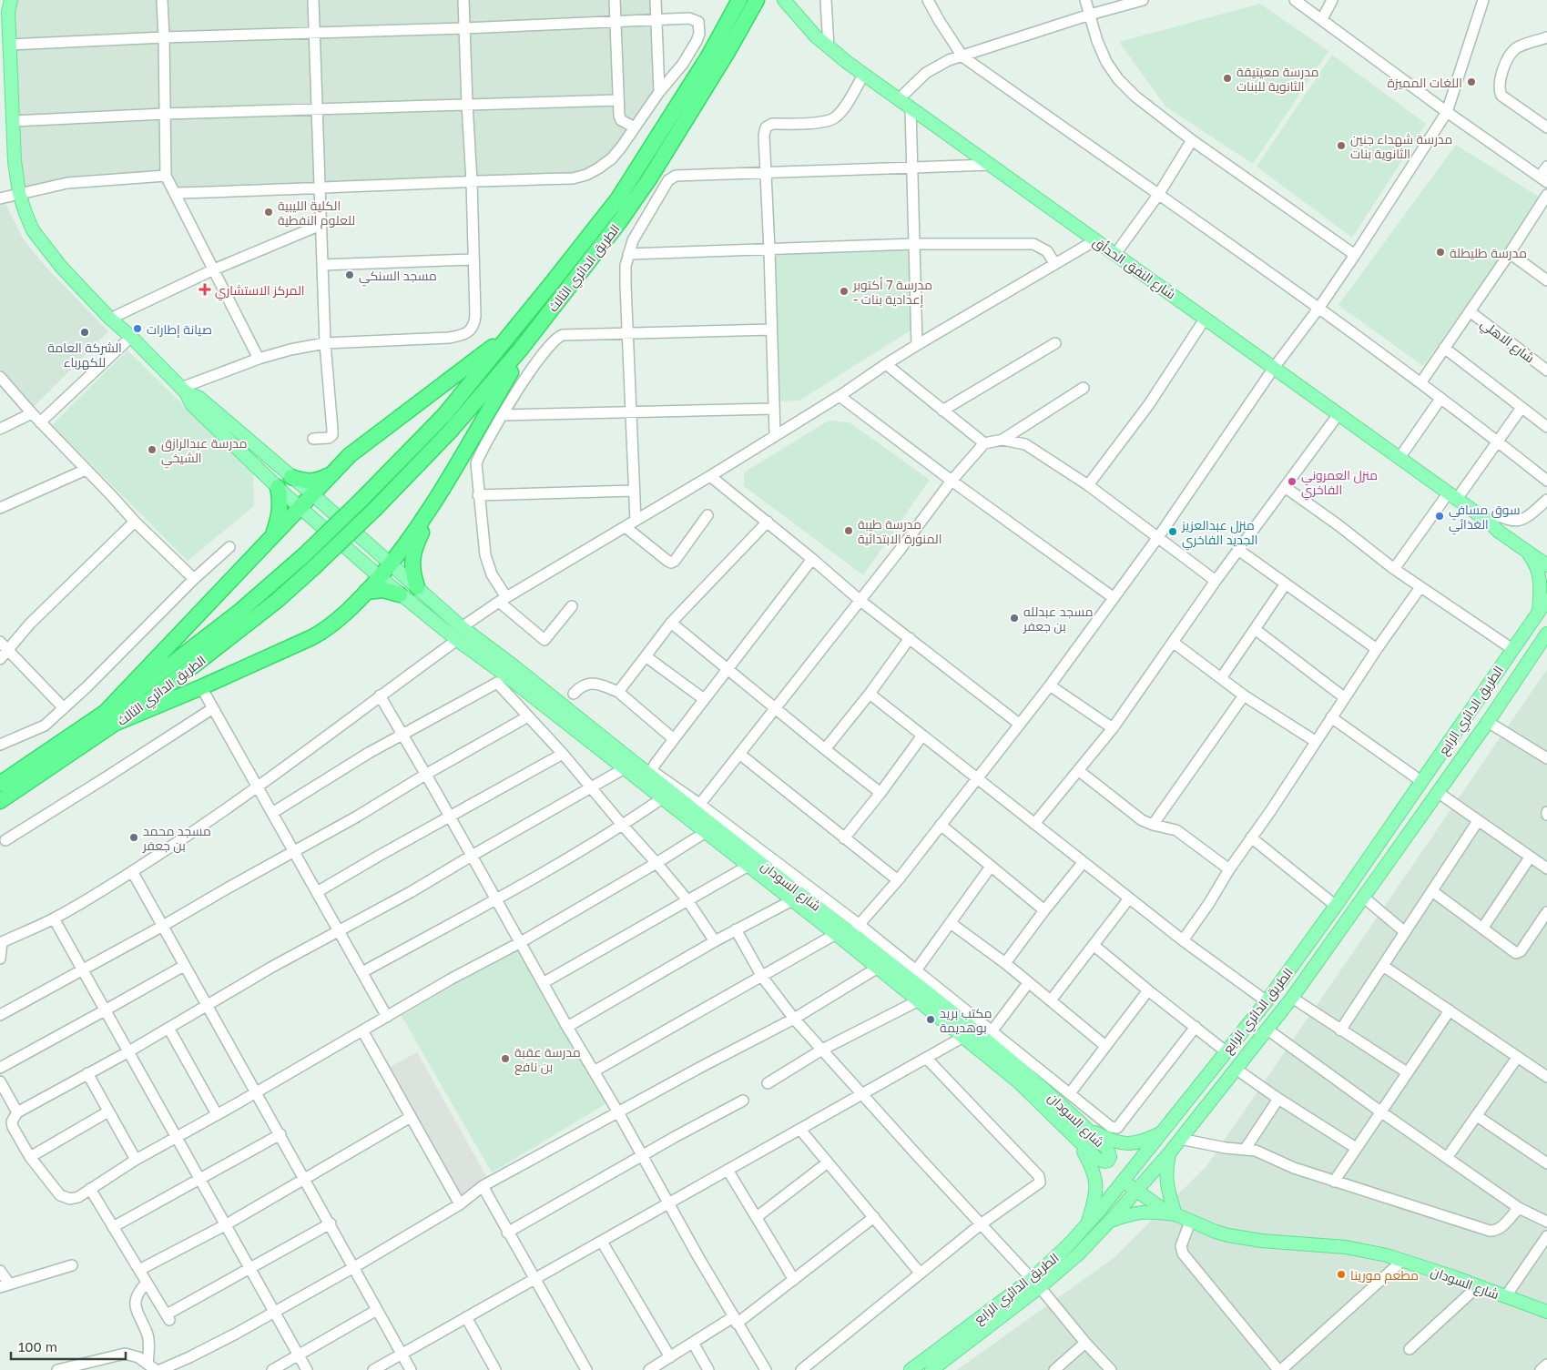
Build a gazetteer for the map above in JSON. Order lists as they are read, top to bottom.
{
  "streets": {
    "highway": ["الطريق الدائري الثالث"],
    "main road": ["شارع النفق الحدأق", "الطريق الدائري الرابع", "شارع السودان"],
    "street": ["شارع الاهلي"]
  },
  "crossings": [
    ["الطريق الدائري الرابع", "شارع السودان"]
  ],
  "places": {
    "other": [
      "مدرسة معيتيقة الثانوية للبنات",
      "اللغات المميزة",
      "مدرسة شهداء جنين الثانوية بنات",
      "الكلية الليبية للعلوم النفطية",
      "مدرسة طليطلة",
      "مسجد السنكي",
      "مدرسة 7 أكتوبر - إعدادية بنات",
      "صيانة إطارات",
      "الشركة العامة للكهرباء",
      "مدرسة عبدالرازق الشيخي",
      "منزل العمروني الفاخري",
      "سوق مسافي الغذائي",
      "مدرسة طيبة المنورة الابتدائية",
      "منزل عبدالعزيز الجديد الفاخري",
      "مسجد عبدلله بن جعفر",
      "مسجد محمد بن جعفر",
      "مكتب بريد بوهديمة",
      "مدرسة عقبة بن نافع",
      "مطعم مورينا"
    ],
    "health": ["المركز الاستشاري"]
  },
  "scale_bar": "100 m"
}
